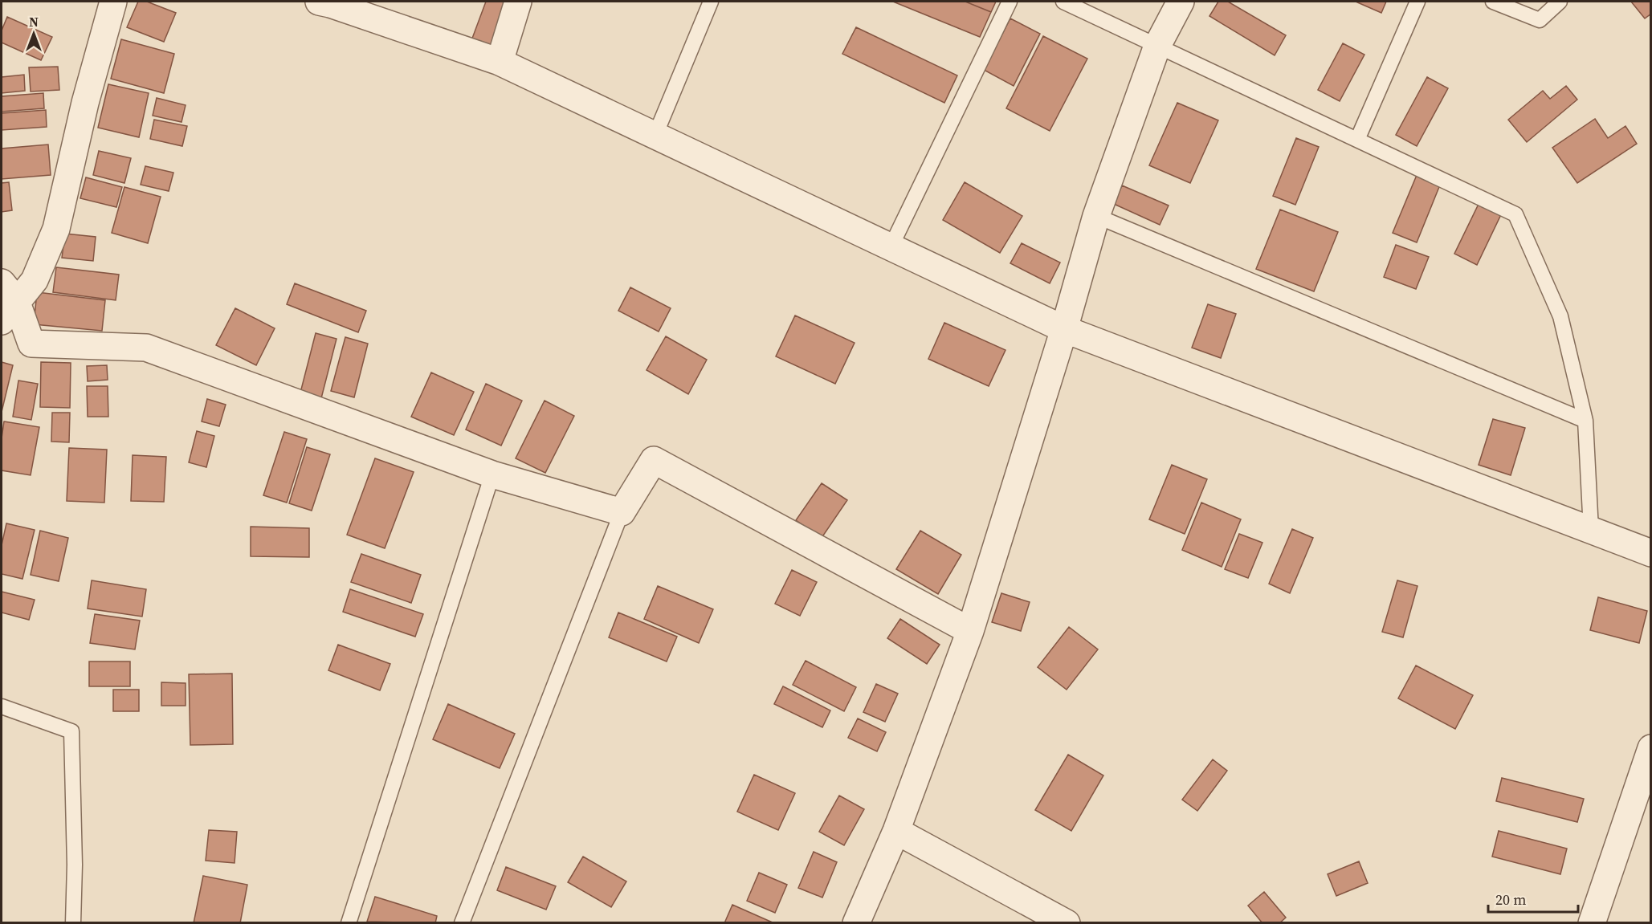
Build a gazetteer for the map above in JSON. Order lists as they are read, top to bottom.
{
  "scale_bar": "20 m",
  "north": "top"
}
